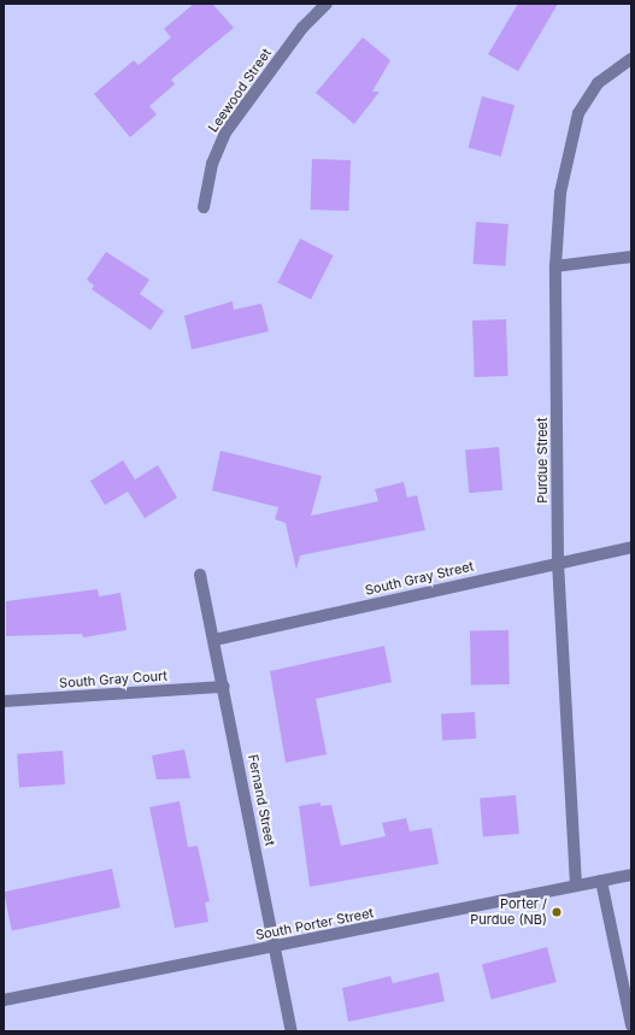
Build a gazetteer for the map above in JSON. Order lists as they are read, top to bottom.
{
  "streets": {
    "street": [
      "Leewood Street",
      "Purdue Street",
      "South Gray Street",
      "South Gray Court",
      "Fernand Street",
      "South Porter Street"
    ]
  },
  "crossings": [
    ["Purdue Street", "South Gray Street"],
    ["Purdue Street", "South Porter Street"],
    ["South Gray Street", "Fernand Street"],
    ["South Gray Court", "Fernand Street"],
    ["Fernand Street", "South Porter Street"]
  ],
  "places": ["Porter / Purdue (NB)"]
}
